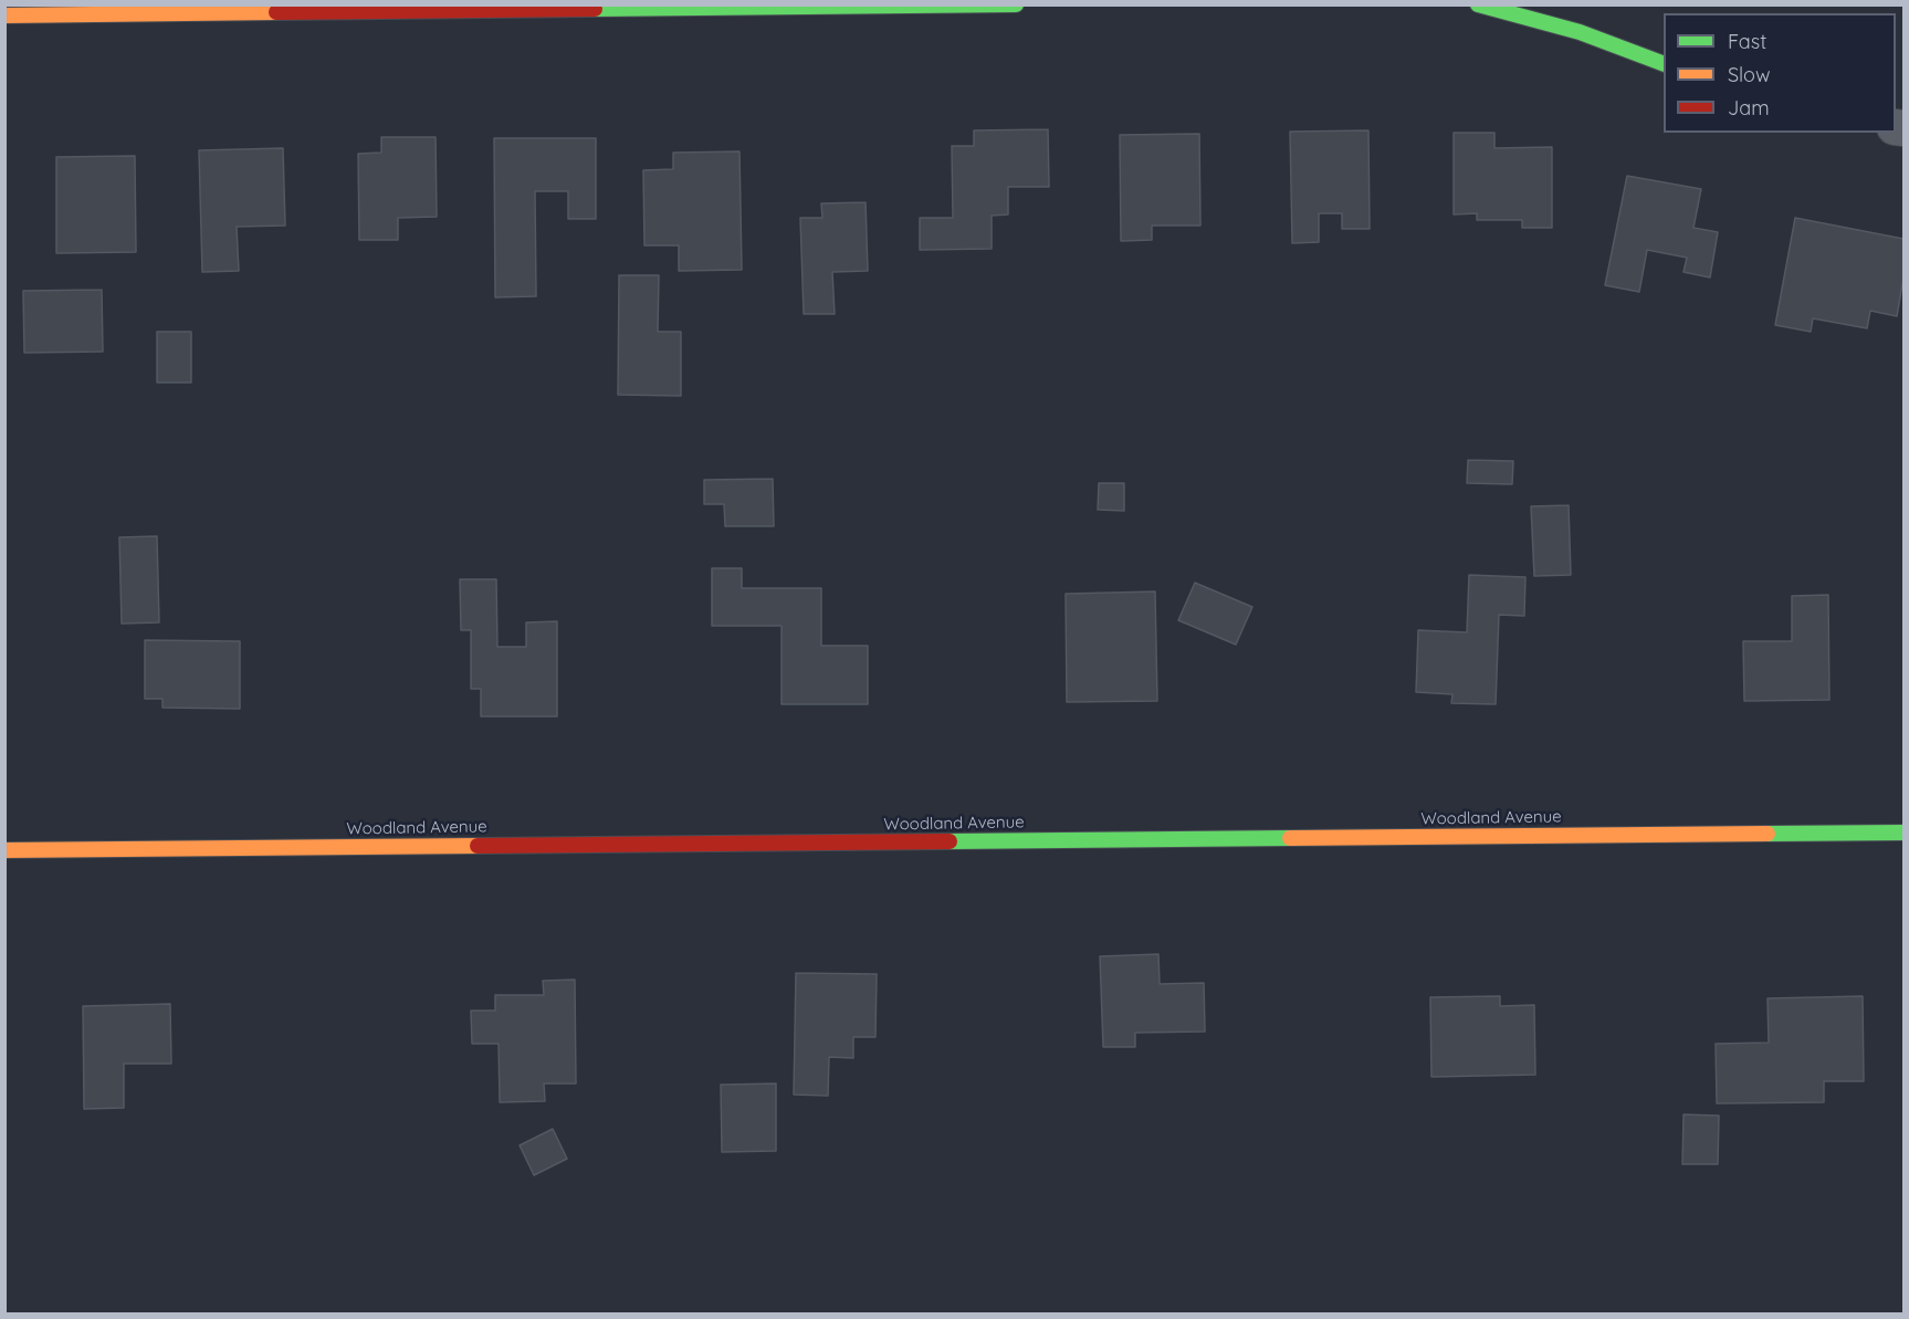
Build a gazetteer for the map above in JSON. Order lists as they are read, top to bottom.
{
  "streets": {
    "street": ["Woodland Avenue"]
  },
  "legend": ["Fast", "Slow", "Jam"]
}
